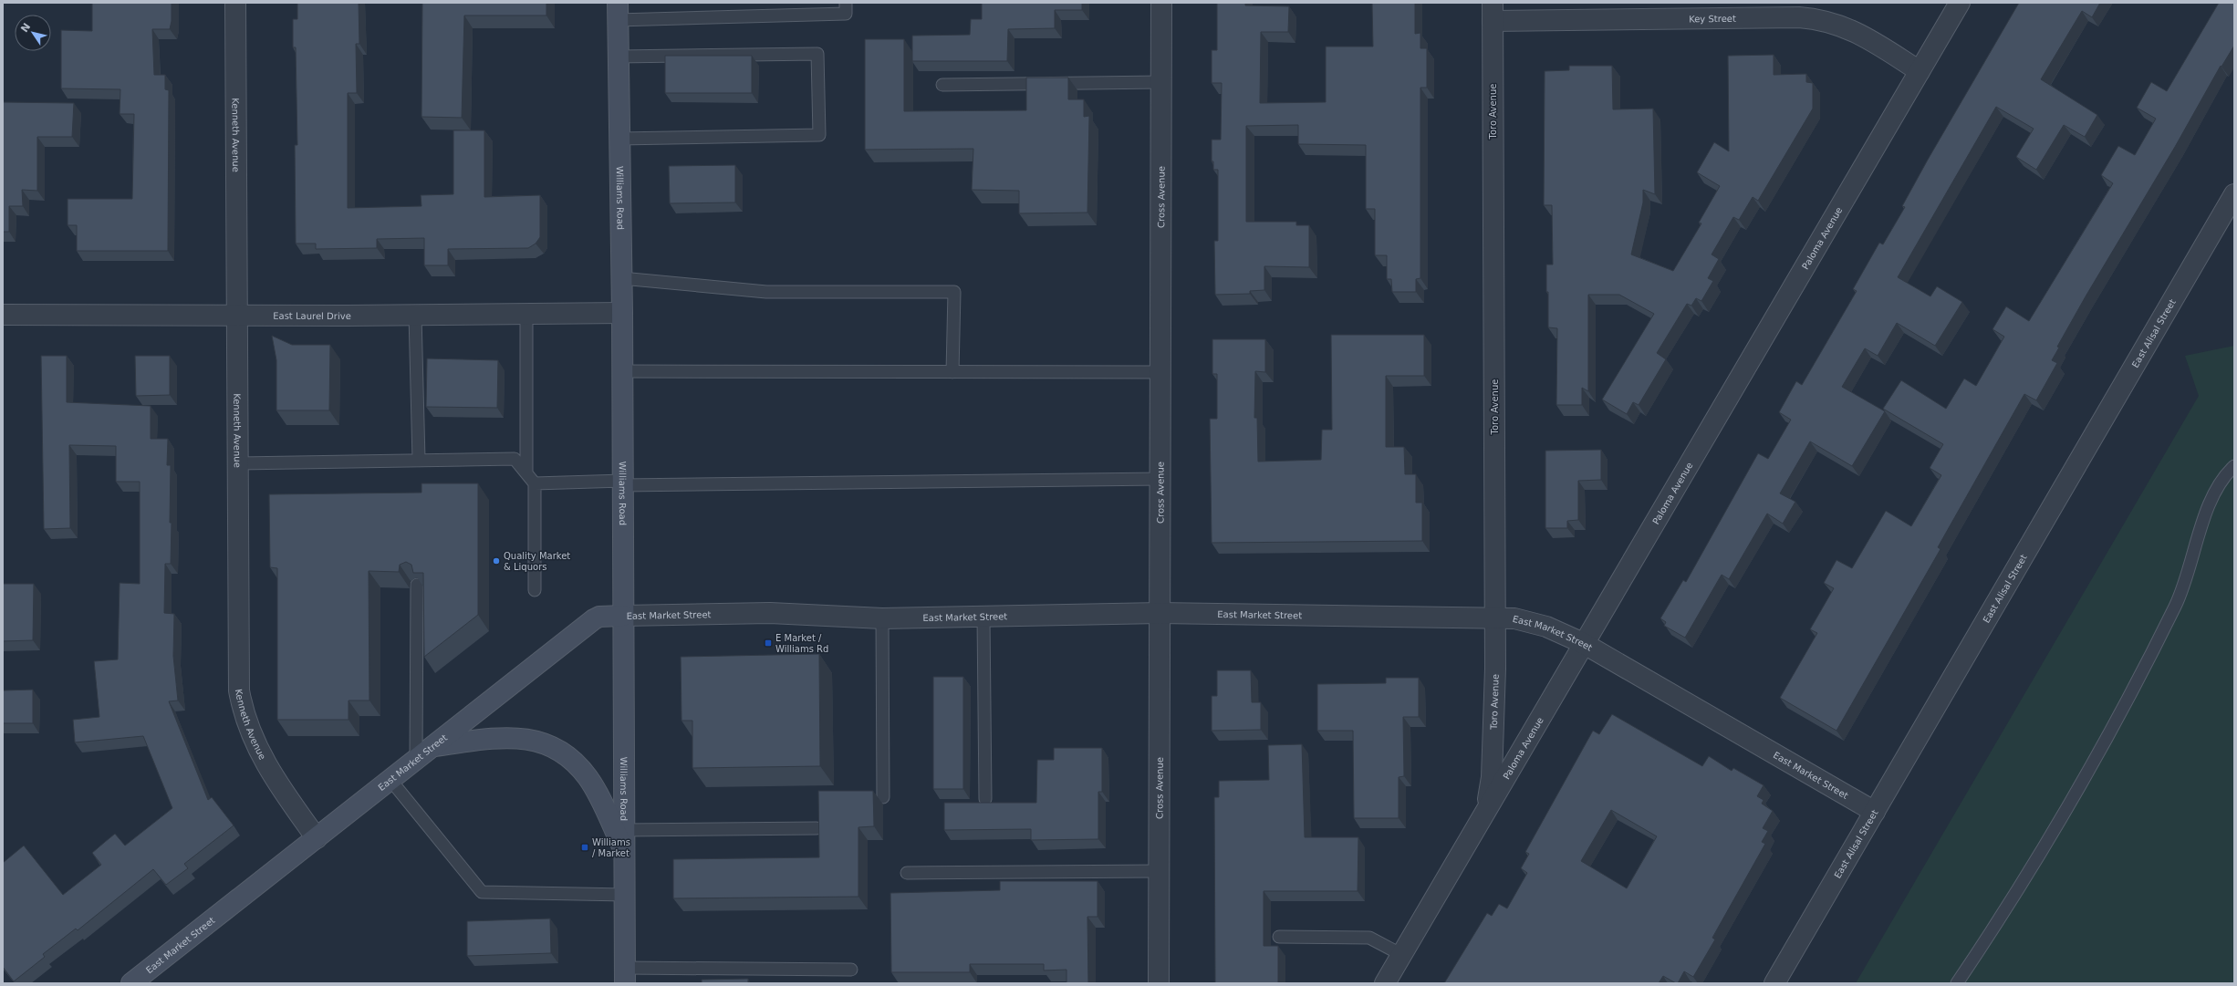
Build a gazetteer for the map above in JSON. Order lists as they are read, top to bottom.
{
  "streets": {
    "main road": ["Williams Road", "East Market Street"],
    "street": [
      "Key Street",
      "Toro Avenue",
      "Kenneth Avenue",
      "Cross Avenue",
      "Paloma Avenue",
      "East Laurel Drive",
      "East Alisal Street"
    ]
  },
  "crossings": [
    ["Key Street", "Toro Avenue"],
    ["Key Street", "Paloma Avenue"],
    ["Toro Avenue", "Paloma Avenue"],
    ["Toro Avenue", "East Market Street"],
    ["Kenneth Avenue", "East Laurel Drive"],
    ["Kenneth Avenue", "East Market Street"],
    ["Williams Road", "East Laurel Drive"],
    ["Williams Road", "East Market Street"],
    ["Cross Avenue", "East Market Street"],
    ["Paloma Avenue", "East Market Street"],
    ["East Alisal Street", "East Market Street"]
  ],
  "places": {
    "other": ["Quality Market & Liquors"],
    "transit": ["E Market / Williams Rd", "Williams / Market"]
  },
  "north": "top left"
}
